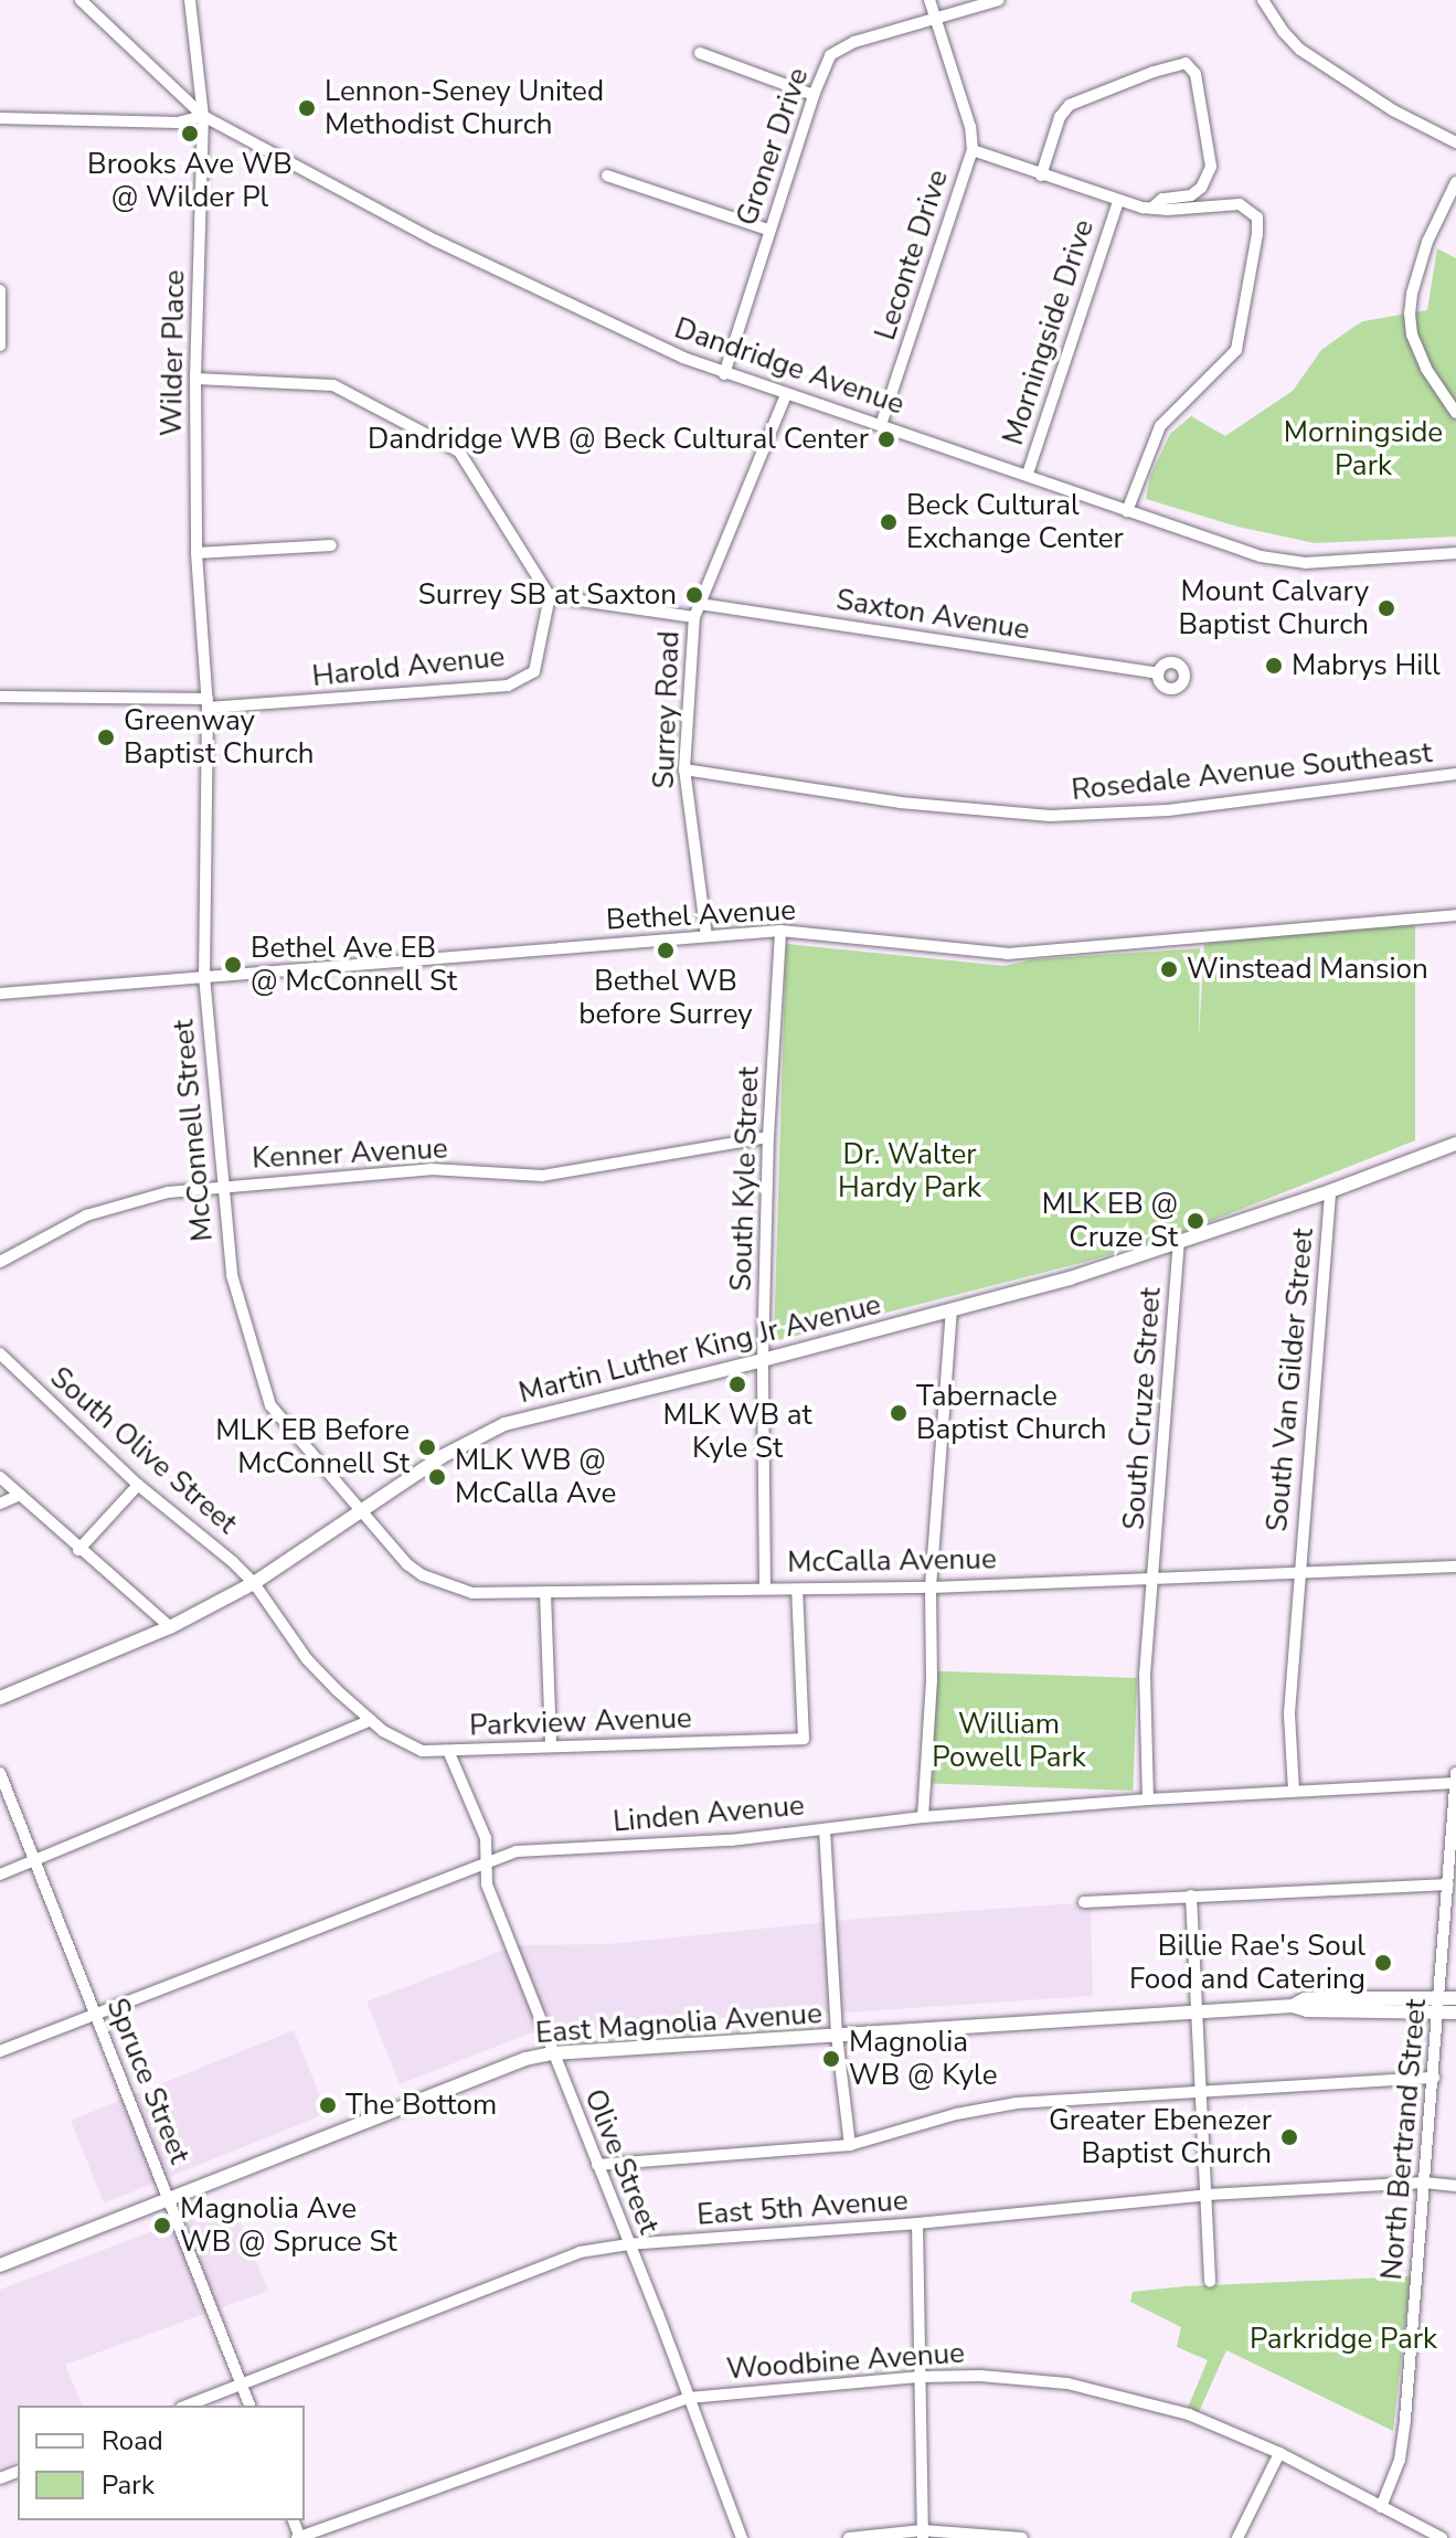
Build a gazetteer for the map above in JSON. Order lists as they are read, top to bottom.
{
  "streets": {
    "main road": ["Martin Luther King Jr Avenue", "East Magnolia Avenue"],
    "street": [
      "Groner Drive",
      "Leconte Drive",
      "Morningside Drive",
      "Wilder Place",
      "Dandridge Avenue",
      "Saxton Avenue",
      "Harold Avenue",
      "Surrey Road",
      "Rosedale Avenue Southeast",
      "Bethel Avenue",
      "McConnell Street",
      "Kenner Avenue",
      "South Kyle Street",
      "South Van Gilder Street",
      "South Cruze Street",
      "South Olive Street",
      "McCalla Avenue",
      "Parkview Avenue",
      "Linden Avenue",
      "Spruce Street",
      "North Bertrand Street",
      "Olive Street",
      "East 5th Avenue",
      "Woodbine Avenue"
    ]
  },
  "crossings": [
    ["Groner Drive", "Dandridge Avenue"],
    ["Leconte Drive", "Morningside Drive"],
    ["Leconte Drive", "Dandridge Avenue"],
    ["Morningside Drive", "Dandridge Avenue"],
    ["Wilder Place", "Dandridge Avenue"],
    ["Wilder Place", "Harold Avenue"],
    ["Wilder Place", "McConnell Street"],
    ["Dandridge Avenue", "Surrey Road"],
    ["Saxton Avenue", "Surrey Road"],
    ["Harold Avenue", "McConnell Street"],
    ["Surrey Road", "Rosedale Avenue Southeast"],
    ["Surrey Road", "Bethel Avenue"],
    ["Bethel Avenue", "McConnell Street"],
    ["Bethel Avenue", "South Kyle Street"],
    ["McConnell Street", "Kenner Avenue"],
    ["McConnell Street", "Martin Luther King Jr Avenue"],
    ["McConnell Street", "McCalla Avenue"],
    ["Kenner Avenue", "South Kyle Street"],
    ["South Kyle Street", "Martin Luther King Jr Avenue"],
    ["South Kyle Street", "McCalla Avenue"],
    ["Martin Luther King Jr Avenue", "South Van Gilder Street"],
    ["Martin Luther King Jr Avenue", "South Cruze Street"],
    ["Martin Luther King Jr Avenue", "South Olive Street"],
    ["Martin Luther King Jr Avenue", "McCalla Avenue"],
    ["Martin Luther King Jr Avenue", "Parkview Avenue"],
    ["South Van Gilder Street", "McCalla Avenue"],
    ["South Van Gilder Street", "Linden Avenue"],
    ["South Cruze Street", "McCalla Avenue"],
    ["South Cruze Street", "Linden Avenue"],
    ["South Olive Street", "Parkview Avenue"],
    ["McCalla Avenue", "Parkview Avenue"],
    ["Parkview Avenue", "Olive Street"],
    ["Linden Avenue", "Spruce Street"],
    ["Linden Avenue", "North Bertrand Street"],
    ["Linden Avenue", "Olive Street"],
    ["East Magnolia Avenue", "Spruce Street"],
    ["East Magnolia Avenue", "North Bertrand Street"],
    ["East Magnolia Avenue", "Olive Street"],
    ["Spruce Street", "East 5th Avenue"],
    ["North Bertrand Street", "East 5th Avenue"],
    ["North Bertrand Street", "Woodbine Avenue"],
    ["Olive Street", "East 5th Avenue"],
    ["Olive Street", "Woodbine Avenue"]
  ],
  "parks": [
    "Morningside Park",
    "Dr. Walter Hardy Park",
    "William Powell Park",
    "Parkridge Park"
  ],
  "places": [
    "Lennon-Seney United Methodist Church",
    "Brooks Ave WB @ Wilder Pl",
    "Dandridge WB @ Beck Cultural Center",
    "Beck Cultural Exchange Center",
    "Surrey SB at Saxton",
    "Mount Calvary Baptist Church",
    "Mabrys Hill",
    "Greenway Baptist Church",
    "Bethel WB before Surrey",
    "Bethel Ave EB @ McConnell St",
    "Winstead Mansion",
    "MLK EB @ Cruze St",
    "MLK WB at Kyle St",
    "Tabernacle Baptist Church",
    "MLK EB Before McConnell St",
    "MLK WB @ McCalla Ave",
    "Billie Rae's Soul Food and Catering",
    "Magnolia WB @ Kyle",
    "The Bottom",
    "Greater Ebenezer Baptist Church",
    "Magnolia Ave WB @ Spruce St"
  ],
  "legend": ["Road", "Park"]
}
